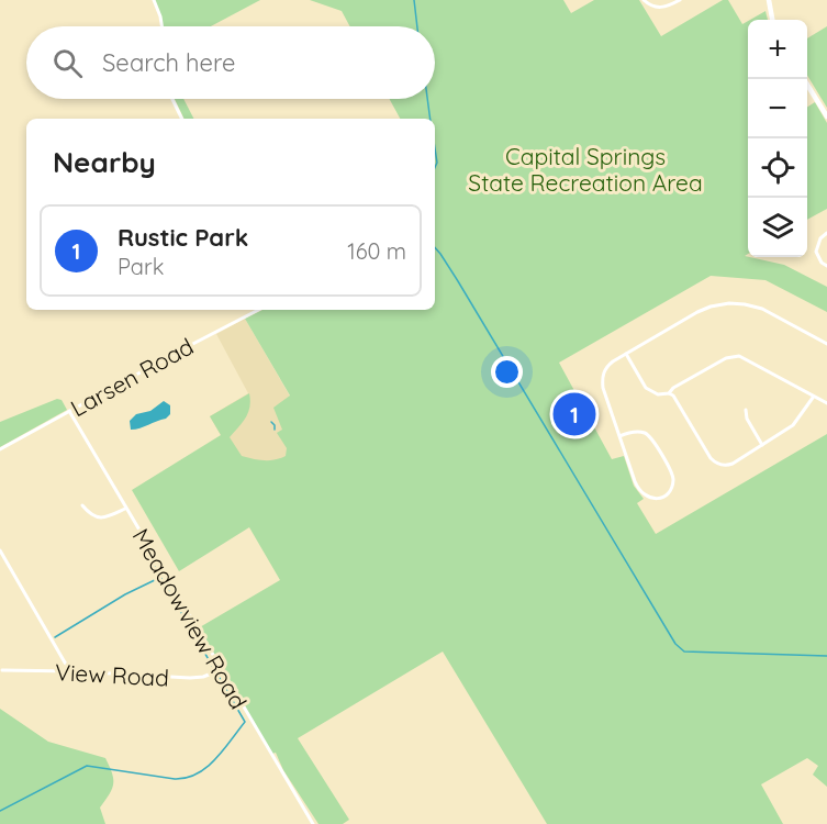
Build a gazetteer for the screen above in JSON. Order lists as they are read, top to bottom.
{
  "streets": {
    "street": ["Larsen Road", "Meadowview Road", "View Road"]
  },
  "crossings": [
    ["Larsen Road", "Meadowview Road"],
    ["Meadowview Road", "View Road"]
  ],
  "parks": ["Capital Springs State Recreation Area"],
  "page": {
    "map_buttons": ["+", "−"],
    "search": "Search here",
    "heading": "Nearby",
    "list": [
      {
        "mark": "1",
        "name": "Rustic Park",
        "note": "Park",
        "value": "160 m"
      }
    ],
    "pins": "1"
  }
}
